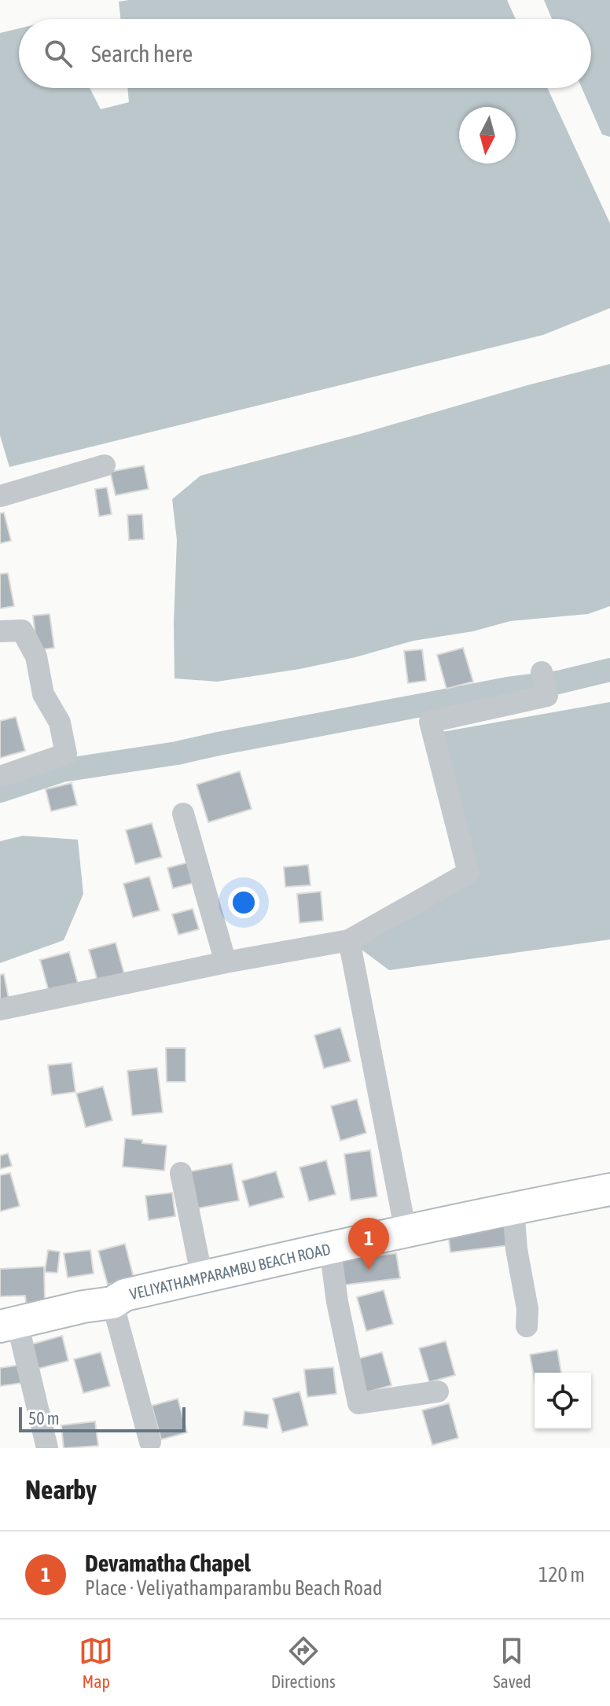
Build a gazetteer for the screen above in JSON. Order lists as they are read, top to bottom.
{
  "streets": {
    "main road": ["VELIYATHAMPARAMBU BEACH ROAD"]
  },
  "scale_bar": "50 m",
  "north": "bottom",
  "page": {
    "search": "Search here",
    "pins": "1",
    "scale": "50 m",
    "heading": "Nearby",
    "list": [
      {
        "mark": "1",
        "name": "Devamatha Chapel",
        "note": "Place · Veliyathamparambu Beach Road",
        "value": "120 m"
      }
    ],
    "nav": ["Map", "Directions", "Saved"]
  }
}
